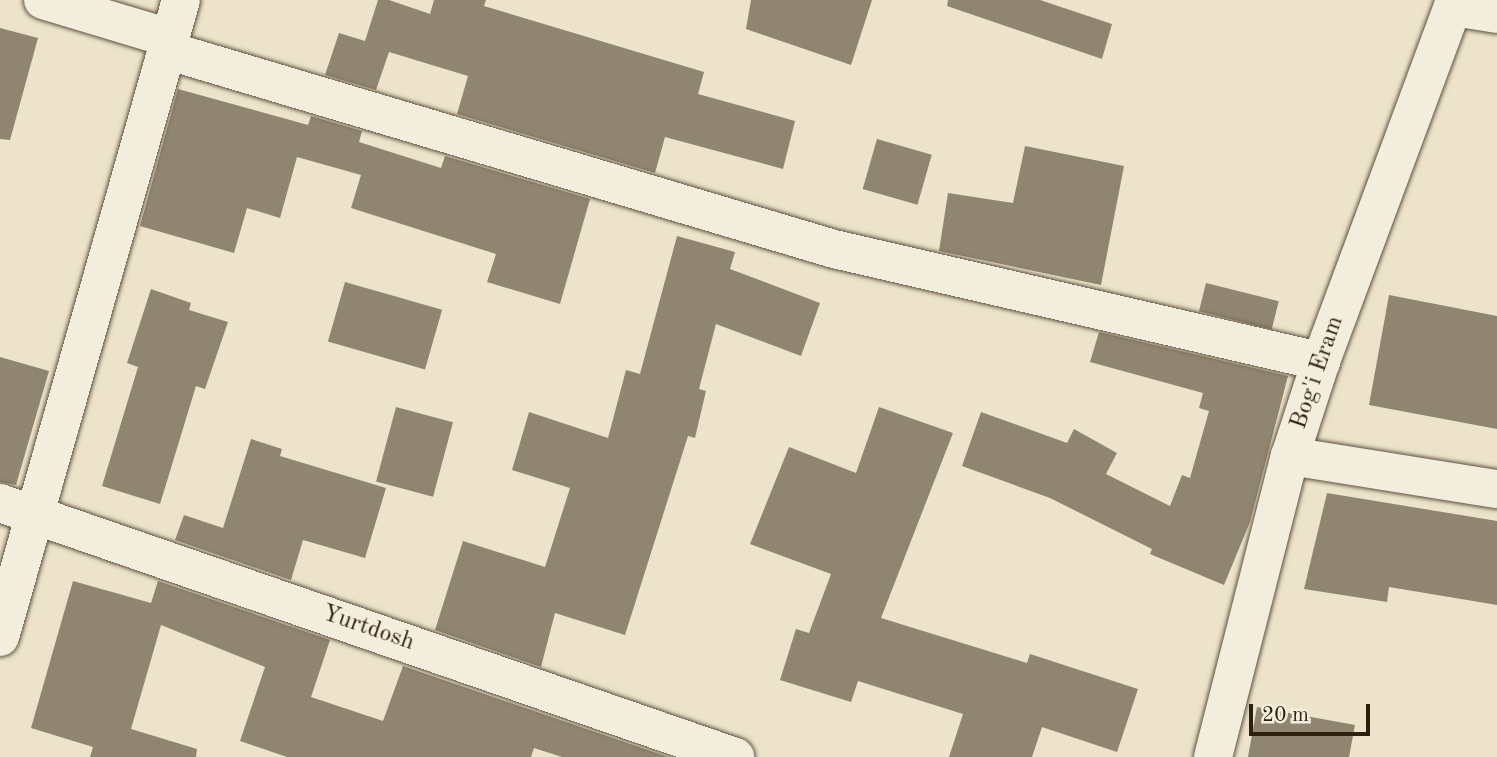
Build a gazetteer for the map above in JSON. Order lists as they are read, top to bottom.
{
  "streets": {
    "street": ["Bog'i Eram", "Yurtdosh"]
  },
  "scale_bar": "20 m"
}
